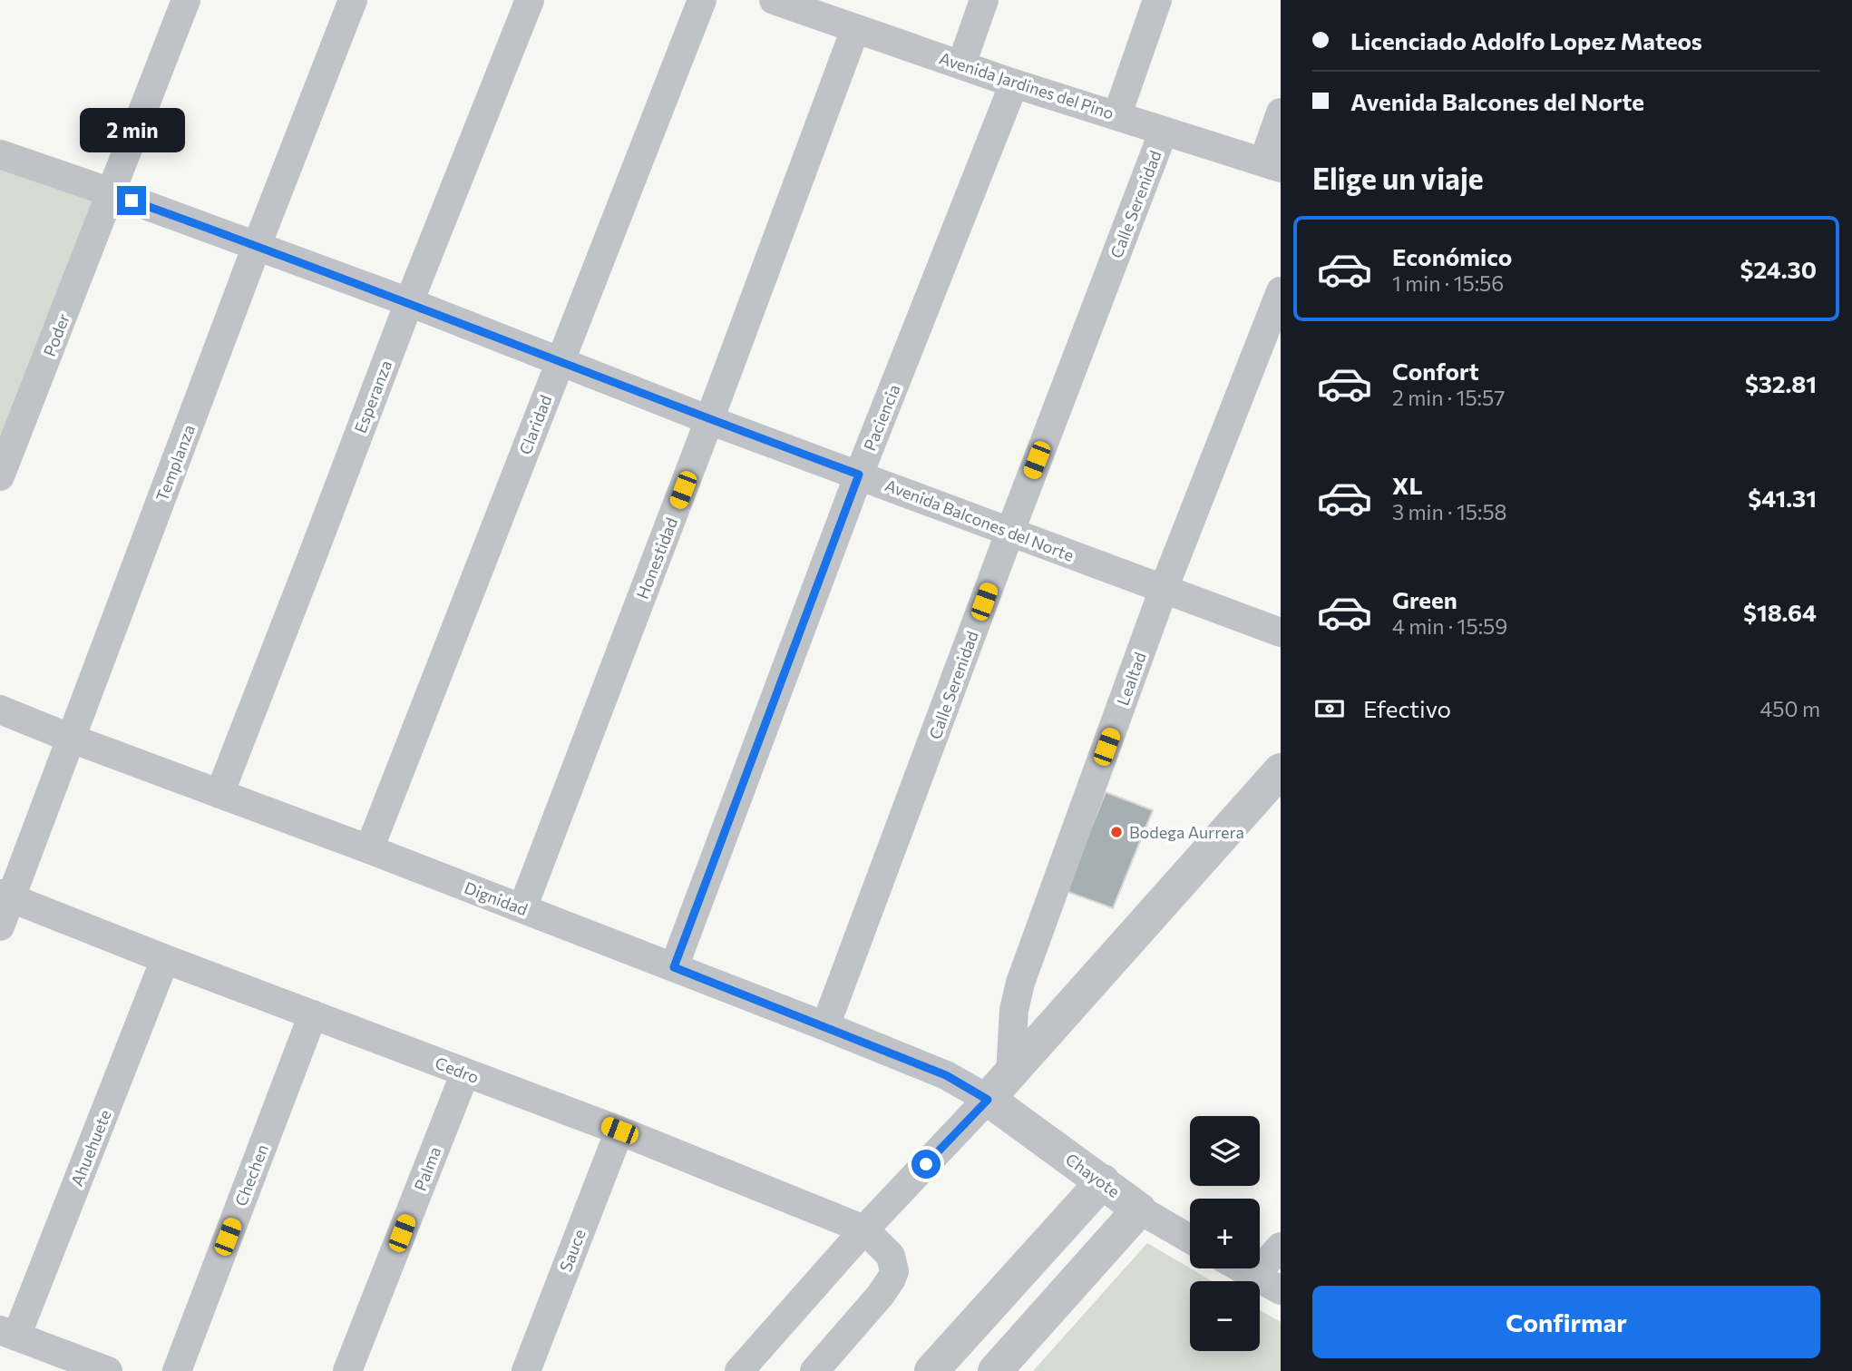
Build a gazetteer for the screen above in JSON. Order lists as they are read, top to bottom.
{
  "streets": {
    "street": [
      "Avenida Jardines del Pino",
      "Calle Serenidad",
      "Poder",
      "Esperanza",
      "Paciencia",
      "Claridad",
      "Templanza",
      "Avenida Balcones del Norte",
      "Honestidad",
      "Lealtad",
      "Dignidad",
      "Cedro",
      "Ahuehuete",
      "Palma",
      "Chechen",
      "Chayote",
      "Sauce"
    ]
  },
  "crossings": [
    ["Avenida Jardines del Pino", "Calle Serenidad"],
    ["Avenida Jardines del Pino", "Paciencia"],
    ["Avenida Jardines del Pino", "Honestidad"],
    ["Calle Serenidad", "Avenida Balcones del Norte"],
    ["Calle Serenidad", "Dignidad"],
    ["Poder", "Avenida Balcones del Norte"],
    ["Esperanza", "Avenida Balcones del Norte"],
    ["Esperanza", "Dignidad"],
    ["Paciencia", "Avenida Balcones del Norte"],
    ["Paciencia", "Dignidad"],
    ["Claridad", "Avenida Balcones del Norte"],
    ["Claridad", "Dignidad"],
    ["Templanza", "Avenida Balcones del Norte"],
    ["Templanza", "Dignidad"],
    ["Templanza", "Cedro"],
    ["Avenida Balcones del Norte", "Honestidad"],
    ["Avenida Balcones del Norte", "Lealtad"],
    ["Honestidad", "Dignidad"],
    ["Lealtad", "Dignidad"],
    ["Lealtad", "Chayote"],
    ["Dignidad", "Chayote"],
    ["Cedro", "Ahuehuete"],
    ["Cedro", "Palma"],
    ["Cedro", "Chechen"],
    ["Cedro", "Sauce"]
  ],
  "places": ["Bodega Aurrera"],
  "page": {
    "banner": ["Licenciado Adolfo Lopez Mateos", "Avenida Balcones del Norte"],
    "bubble": "2 min",
    "heading": "Elige un viaje",
    "list": [
      {
        "name": "Económico",
        "note": "1 min · 15:56",
        "value": "$24.30"
      },
      {
        "name": "Confort",
        "note": "2 min · 15:57",
        "value": "$32.81"
      },
      {
        "name": "XL",
        "note": "3 min · 15:58",
        "value": "$41.31"
      },
      {
        "name": "Green",
        "note": "4 min · 15:59",
        "value": "$18.64"
      }
    ],
    "pay": ["Efectivo", "450 m"],
    "map_buttons": ["+", "−"],
    "buttons": "Confirmar"
  }
}
